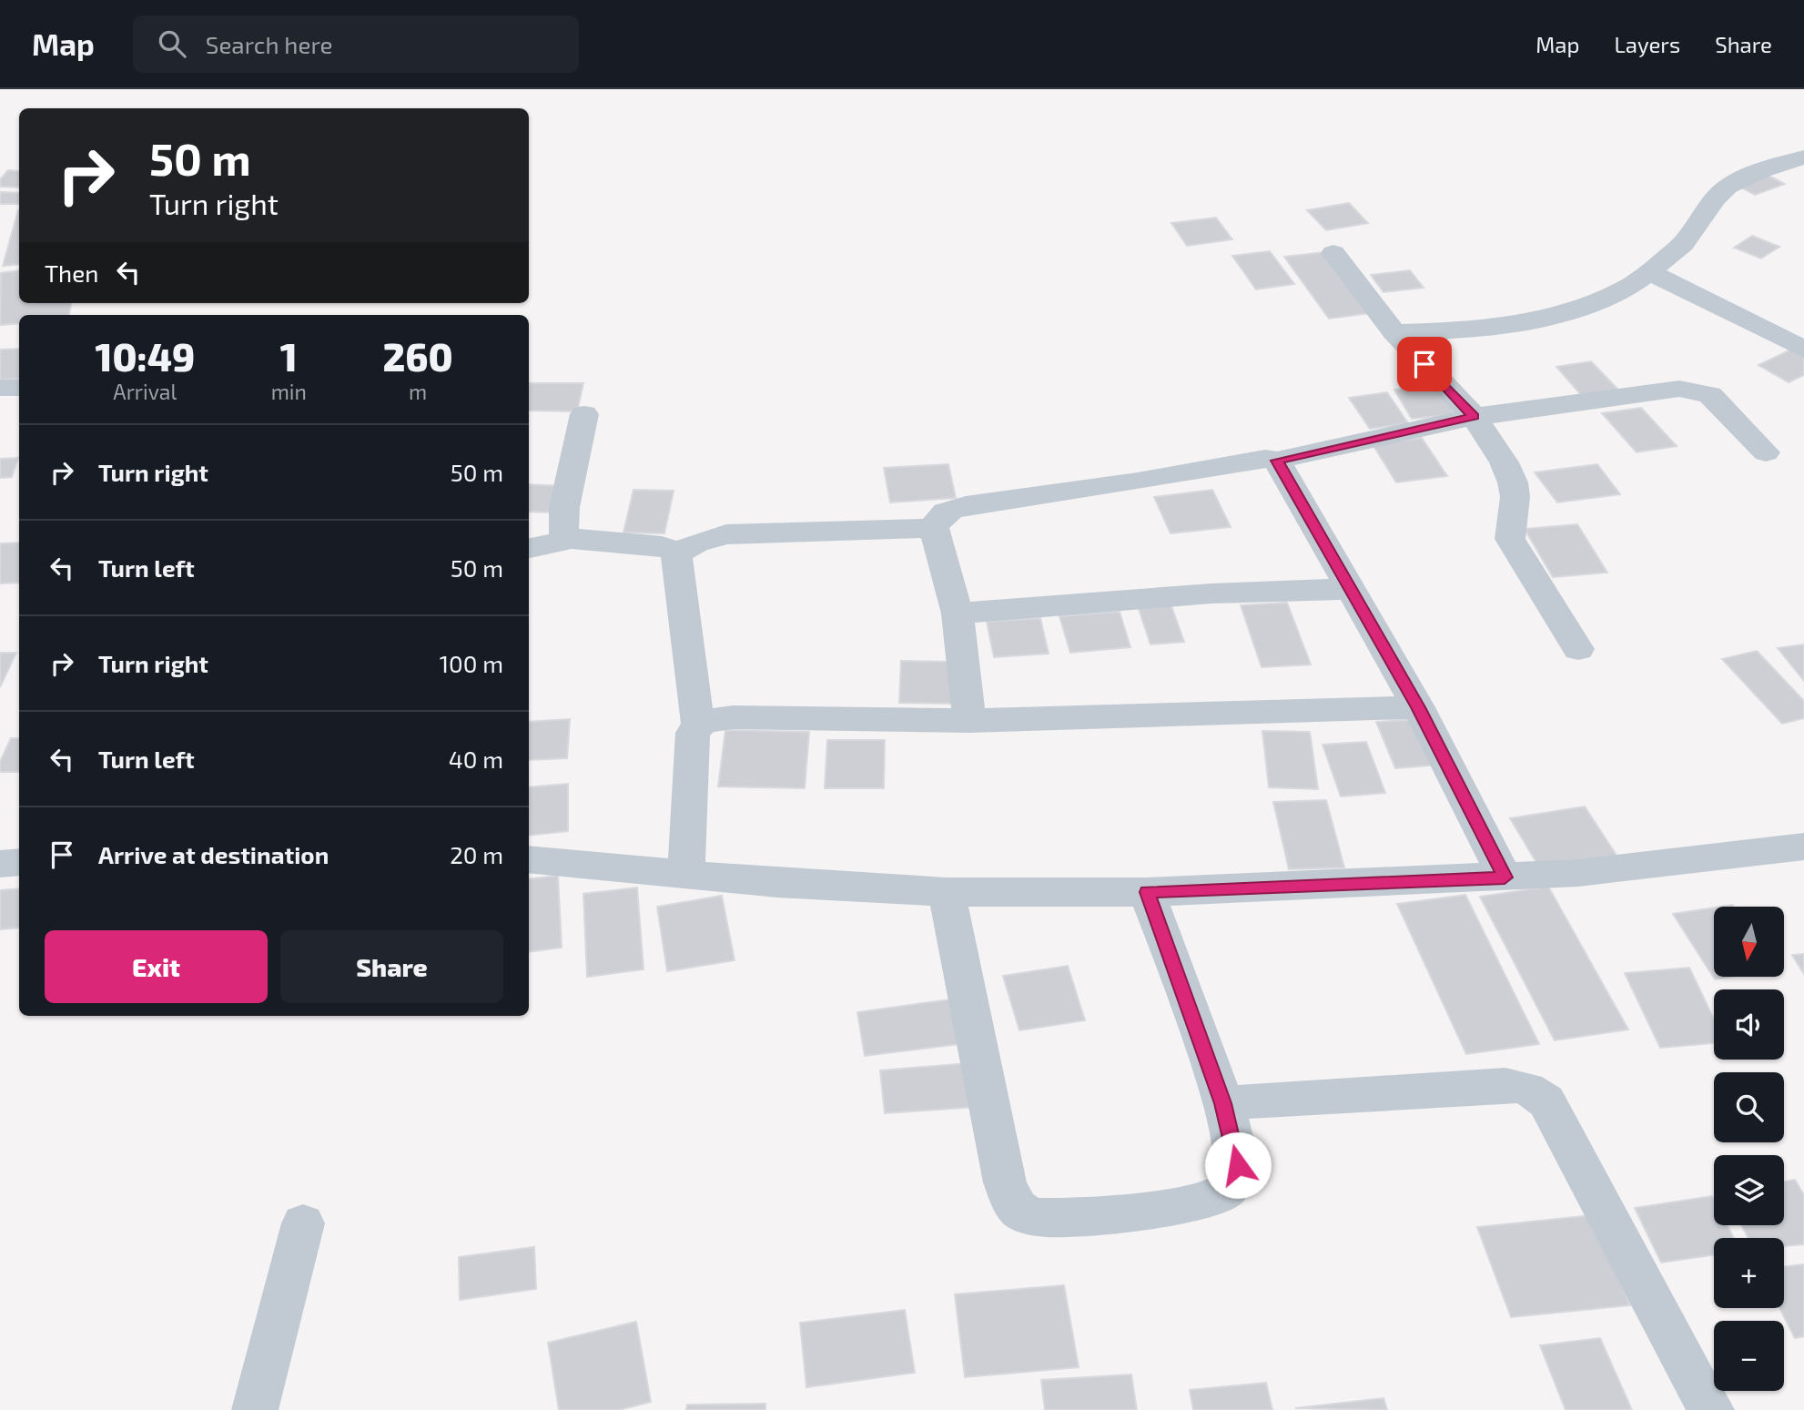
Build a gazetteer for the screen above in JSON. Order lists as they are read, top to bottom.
{
  "north": "bottom",
  "page": {
    "header": "Map",
    "search": "Search here",
    "nav": ["Map", "Layers", "Share"],
    "turn": ["50 m", "Turn right"],
    "then": "Then",
    "eta": [
      "10:49",
      "Arrival",
      "1",
      "min",
      "260",
      "m"
    ],
    "list": [
      {
        "name": "Turn right",
        "value": "50 m"
      },
      {
        "name": "Turn left",
        "value": "50 m"
      },
      {
        "name": "Turn right",
        "value": "100 m"
      },
      {
        "name": "Turn left",
        "value": "40 m"
      },
      {
        "name": "Arrive at destination",
        "value": "20 m"
      }
    ],
    "map_buttons": ["+", "−"],
    "buttons": ["Exit", "Share"]
  }
}
